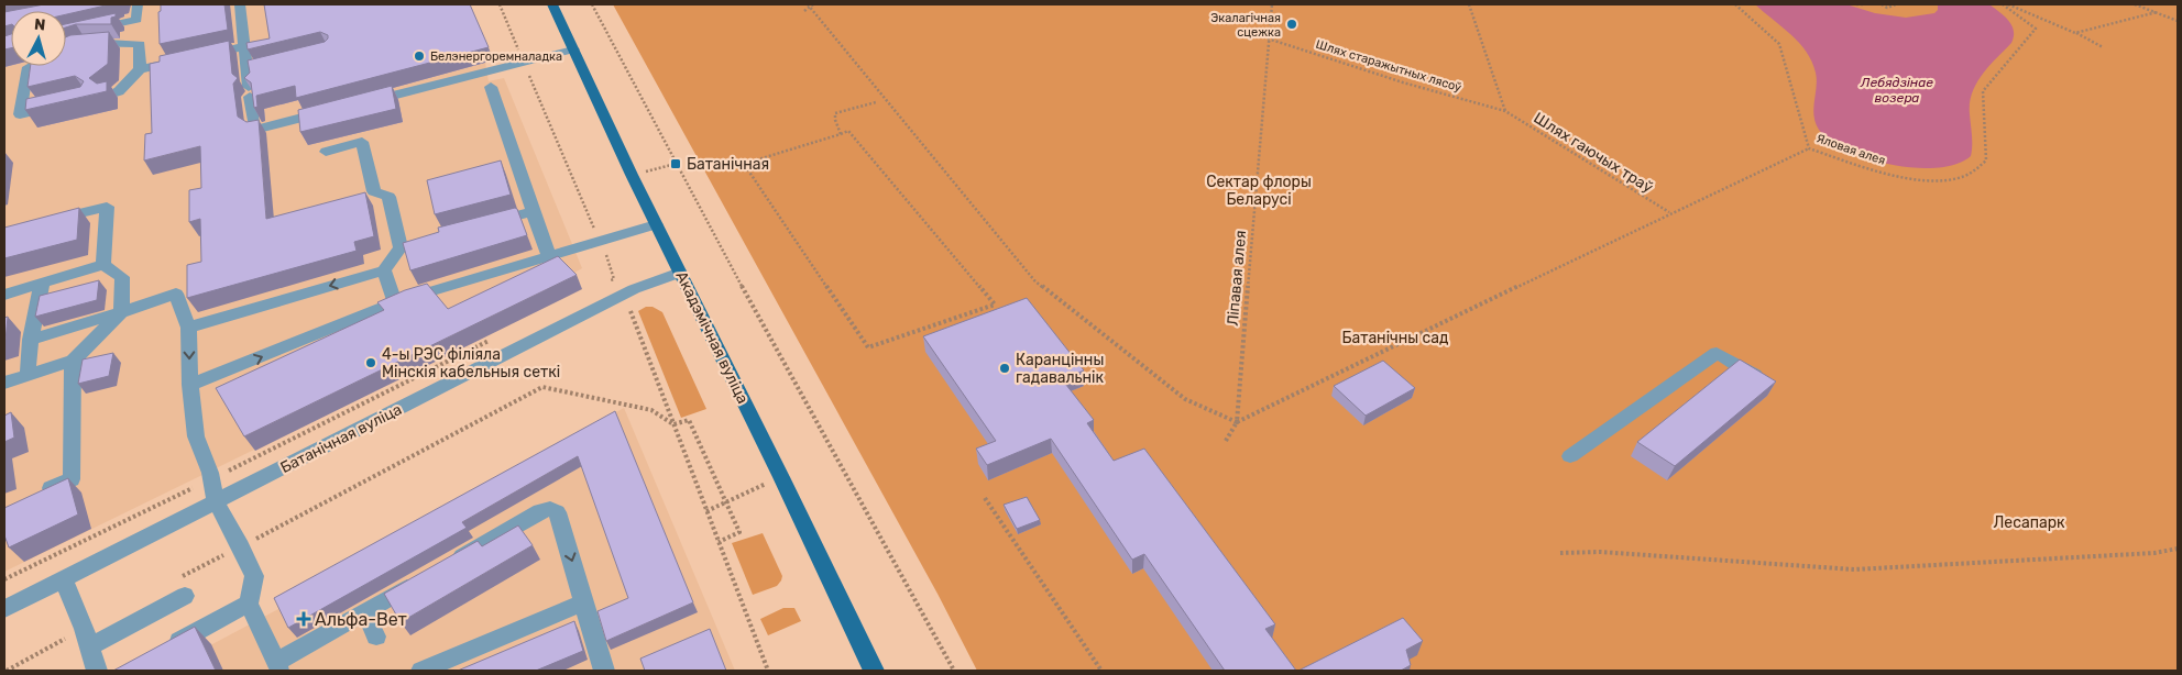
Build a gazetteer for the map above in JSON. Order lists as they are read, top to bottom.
{
  "streets": {
    "main road": ["Акадэмічная вуліца"],
    "street": ["Батанічная вуліца"],
    "path": [
      "Шлях старажытных лясоў",
      "Яловая алея",
      "Шлях гаючых траў",
      "Ліпавая алея"
    ]
  },
  "crossings": [
    ["Шлях старажытных лясоў", "Шлях гаючых траў"],
    ["Шлях старажытных лясоў", "Ліпавая алея"],
    ["Акадэмічная вуліца", "Батанічная вуліца"]
  ],
  "water": ["Лебядзінае возера"],
  "parks": ["Сектар флоры Беларусі", "Батанічны сад", "Лесапарк"],
  "places": {
    "other": [
      "Экалагічная сцежка",
      "Белэнергоремналадка",
      "4-ы РЭС філіяла Мінскія кабельныя сеткі",
      "Каранцінны гадавальнік"
    ],
    "transit": ["Батанічная"],
    "health": ["Альфа-Вет"]
  },
  "north": "top"
}
